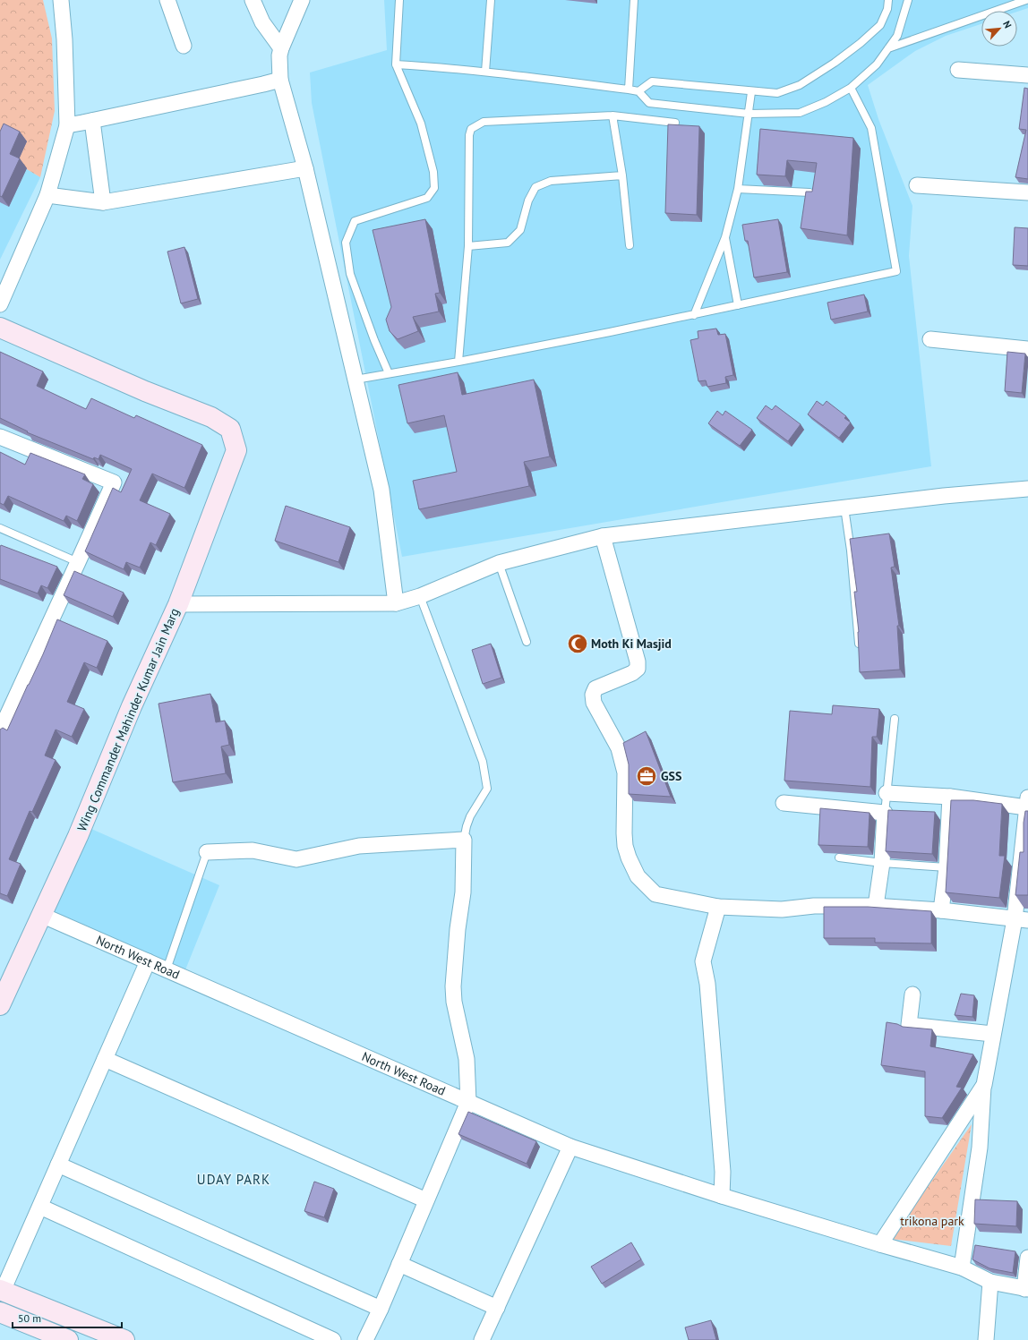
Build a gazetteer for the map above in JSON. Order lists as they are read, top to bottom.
{
  "streets": {
    "street": ["Wing Commander Mahinder Kumar Jain Marg", "North West Road"]
  },
  "crossings": [
    ["Wing Commander Mahinder Kumar Jain Marg", "North West Road"]
  ],
  "districts": ["UDAY PARK"],
  "parks": ["trikona park"],
  "places": {
    "mosque": ["Moth Ki Masjid"],
    "office": ["GSS"]
  },
  "scale_bar": "50 m",
  "north": "top right"
}
